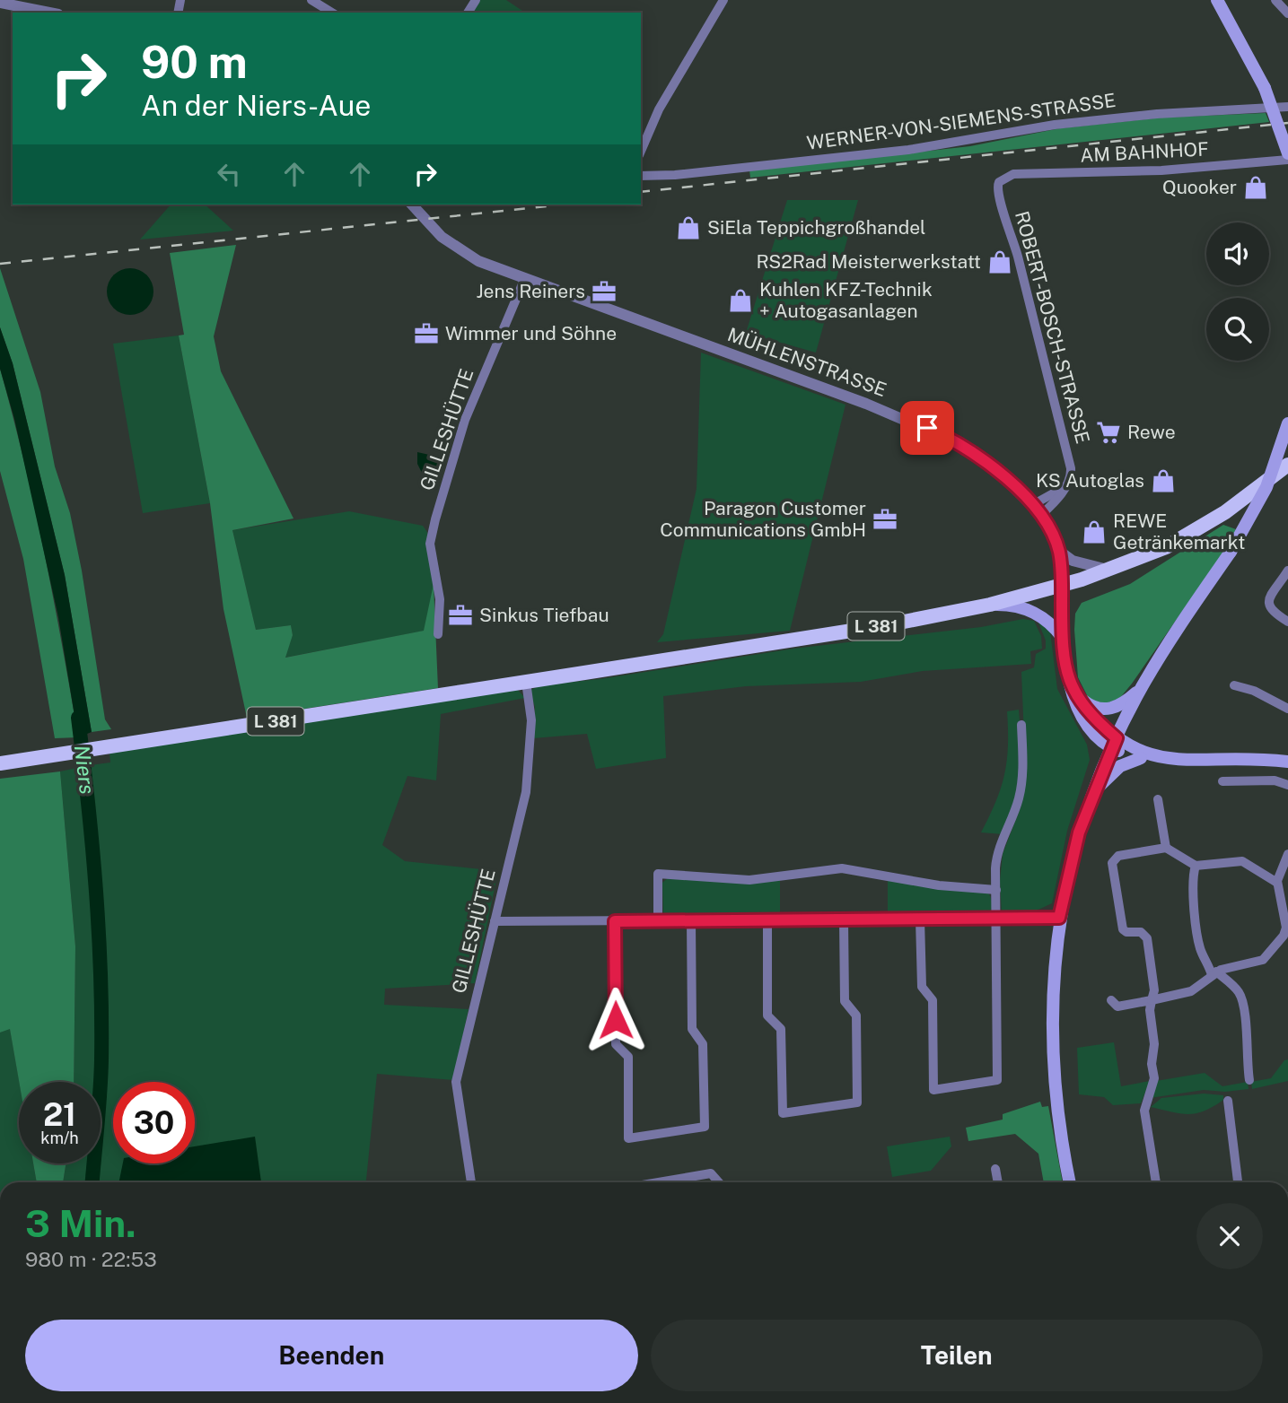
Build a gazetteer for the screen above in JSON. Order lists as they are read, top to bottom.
{
  "streets": {
    "main road": ["MÜHLENSTRASSE", "L 381"],
    "street": [
      "WERNER-VON-SIEMENS-STRASSE",
      "AM BAHNHOF",
      "ROBERT-BOSCH-STRASSE",
      "GILLESHÜTTE"
    ]
  },
  "crossings": [
    ["AM BAHNHOF", "ROBERT-BOSCH-STRASSE"],
    ["MÜHLENSTRASSE", "GILLESHÜTTE"],
    ["MÜHLENSTRASSE", "L 381"],
    ["GILLESHÜTTE", "L 381"]
  ],
  "water": ["Niers"],
  "places": {
    "shop": [
      "Quooker",
      "SiEla Teppichgroßhandel",
      "RS2Rad Meisterwerkstatt",
      "Kuhlen KFZ-Technik + Autogasanlagen",
      "KS Autoglas",
      "REWE Getränkemarkt"
    ],
    "office": [
      "Jens Reiners",
      "Wimmer und Söhne",
      "Paragon Customer Communications GmbH",
      "Sinkus Tiefbau"
    ],
    "supermarket": ["Rewe"]
  },
  "page": {
    "turn": ["90 m", "An der Niers-Aue"],
    "speed": "21 km/h",
    "limit": "30",
    "heading": ["3 Min.", "980 m · 22:53"],
    "buttons": ["Beenden", "Teilen"]
  }
}
